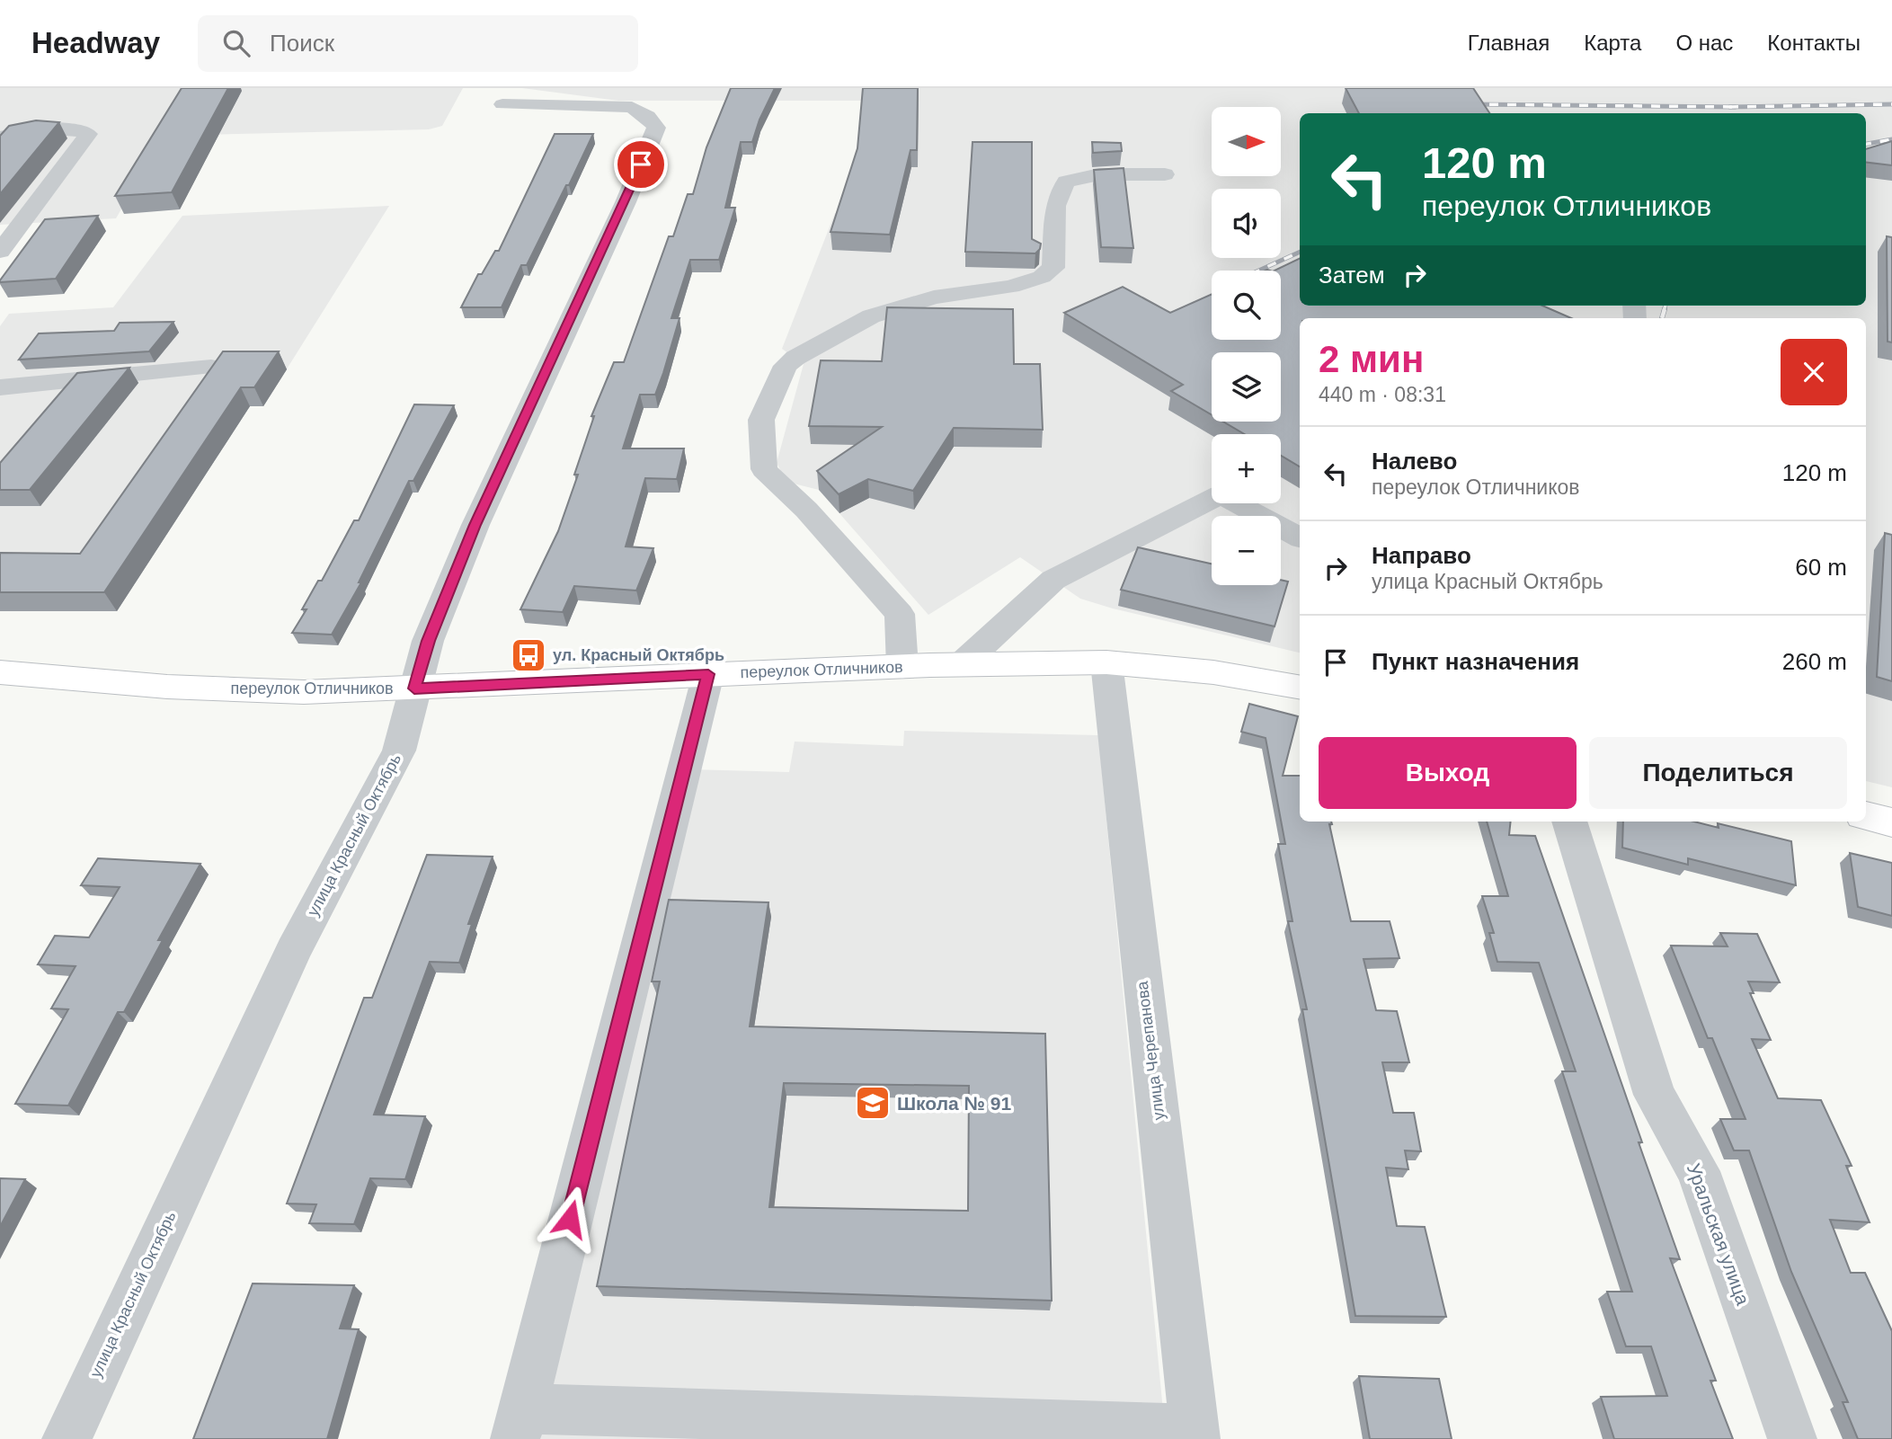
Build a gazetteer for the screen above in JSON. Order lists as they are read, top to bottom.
{
  "streets": {
    "main road": ["переулок Отличников"],
    "street": ["улица Красный Октябрь", "улица Черепанова", "Уральская улица"]
  },
  "crossings": [
    ["переулок Отличников", "улица Красный Октябрь"],
    ["переулок Отличников", "улица Черепанова"]
  ],
  "places": {
    "bus stop": ["ул. Красный Октябрь"],
    "school or university": ["Школа № 91"]
  },
  "north": "right",
  "page": {
    "header": "Headway",
    "search": "Поиск",
    "nav": [
      "Главная",
      "Карта",
      "О нас",
      "Контакты"
    ],
    "map_buttons": ["+", "−"],
    "turn": ["120 m", "переулок Отличников"],
    "then": "Затем",
    "heading": ["2 мин", "440 m · 08:31"],
    "list": [
      {
        "name": "Налево",
        "note": "переулок Отличников",
        "value": "120 m"
      },
      {
        "name": "Направо",
        "note": "улица Красный Октябрь",
        "value": "60 m"
      },
      {
        "name": "Пункт назначения",
        "value": "260 m"
      }
    ],
    "buttons": ["Выход", "Поделиться"]
  }
}
